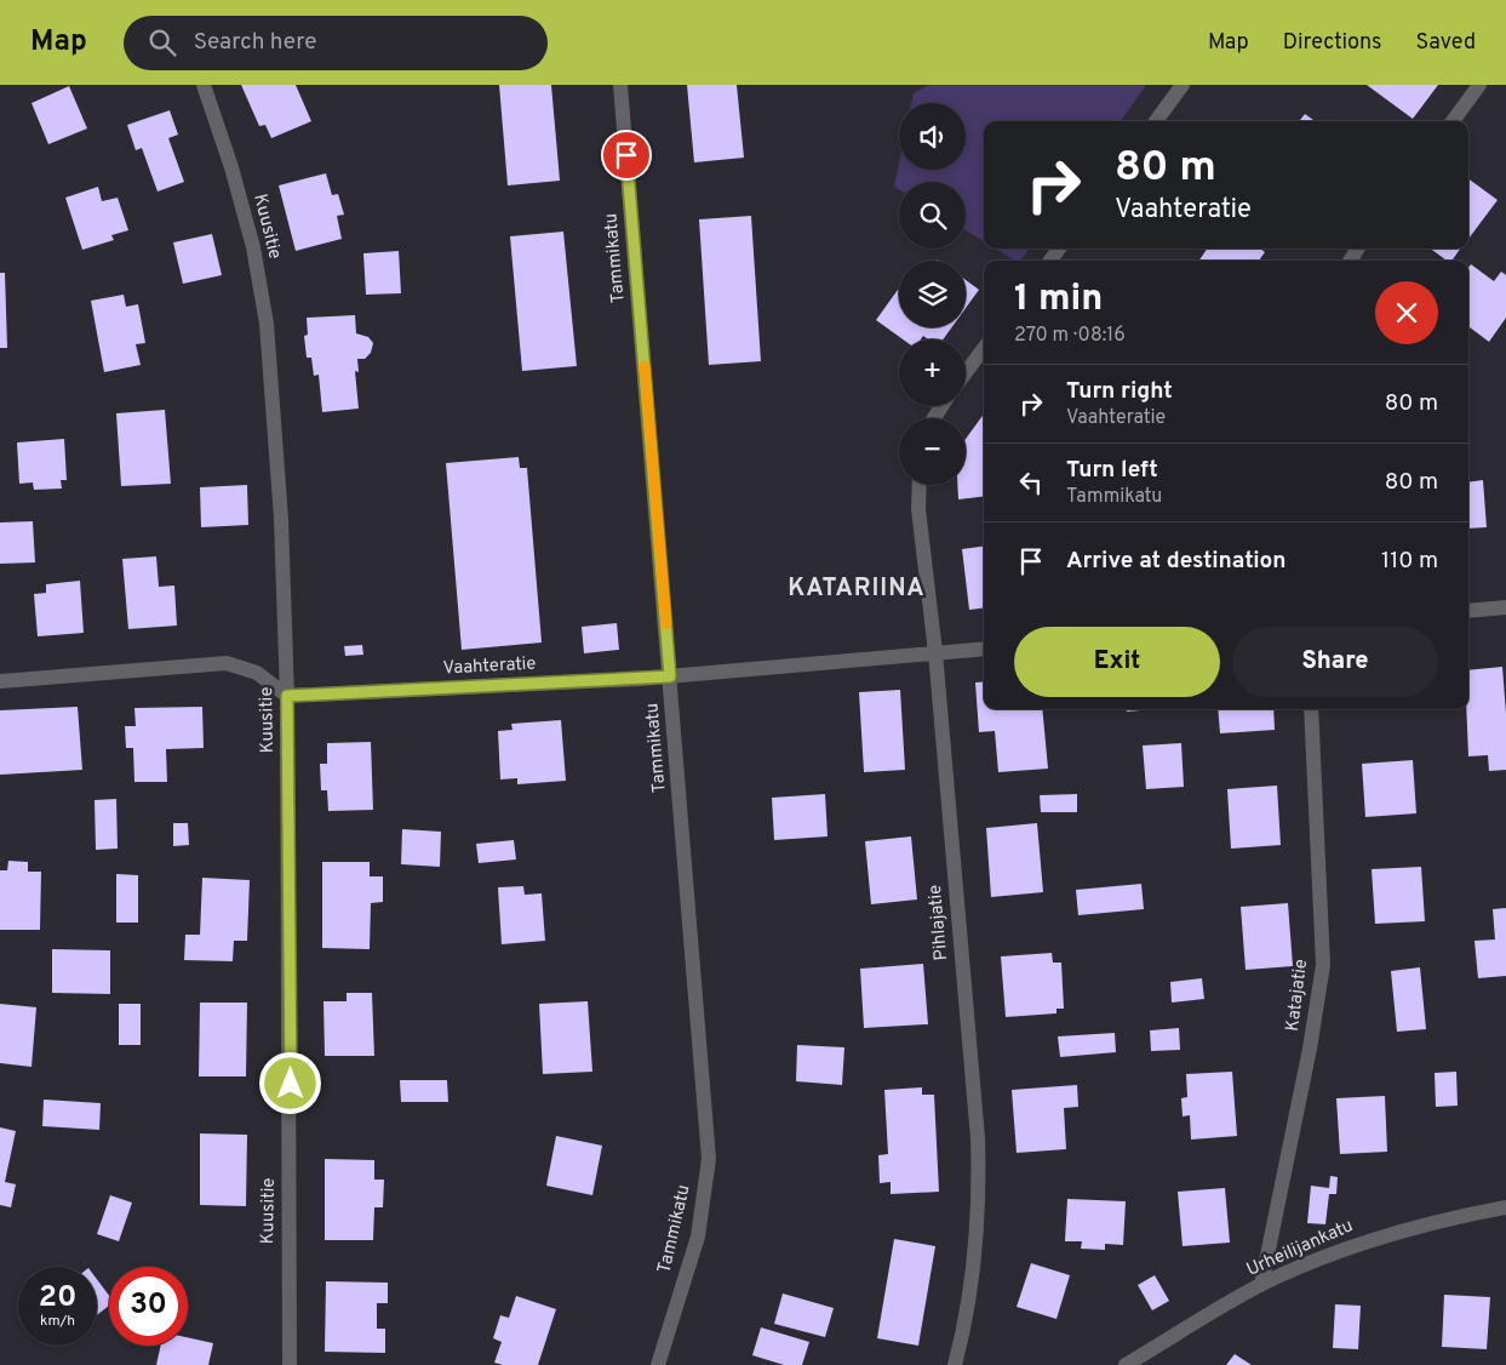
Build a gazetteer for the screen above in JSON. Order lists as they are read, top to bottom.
{
  "streets": {
    "street": [
      "Kuusitie",
      "Tammikatu",
      "Vaahteratie",
      "Pihlajatie",
      "Katajatie",
      "Urheilijankatu"
    ]
  },
  "crossings": [
    ["Kuusitie", "Vaahteratie"],
    ["Tammikatu", "Vaahteratie"],
    ["Vaahteratie", "Pihlajatie"],
    ["Katajatie", "Urheilijankatu"]
  ],
  "districts": ["KATARIINA"],
  "page": {
    "header": "Map",
    "search": "Search here",
    "nav": ["Map", "Directions", "Saved"],
    "map_buttons": ["+", "−"],
    "turn": ["80 m", "Vaahteratie"],
    "heading": ["1 min", "270 m · 08:16"],
    "list": [
      {
        "name": "Turn right",
        "note": "Vaahteratie",
        "value": "80 m"
      },
      {
        "name": "Turn left",
        "note": "Tammikatu",
        "value": "80 m"
      },
      {
        "name": "Arrive at destination",
        "value": "110 m"
      }
    ],
    "buttons": ["Exit", "Share"],
    "speed": "20 km/h",
    "limit": "30"
  }
}
